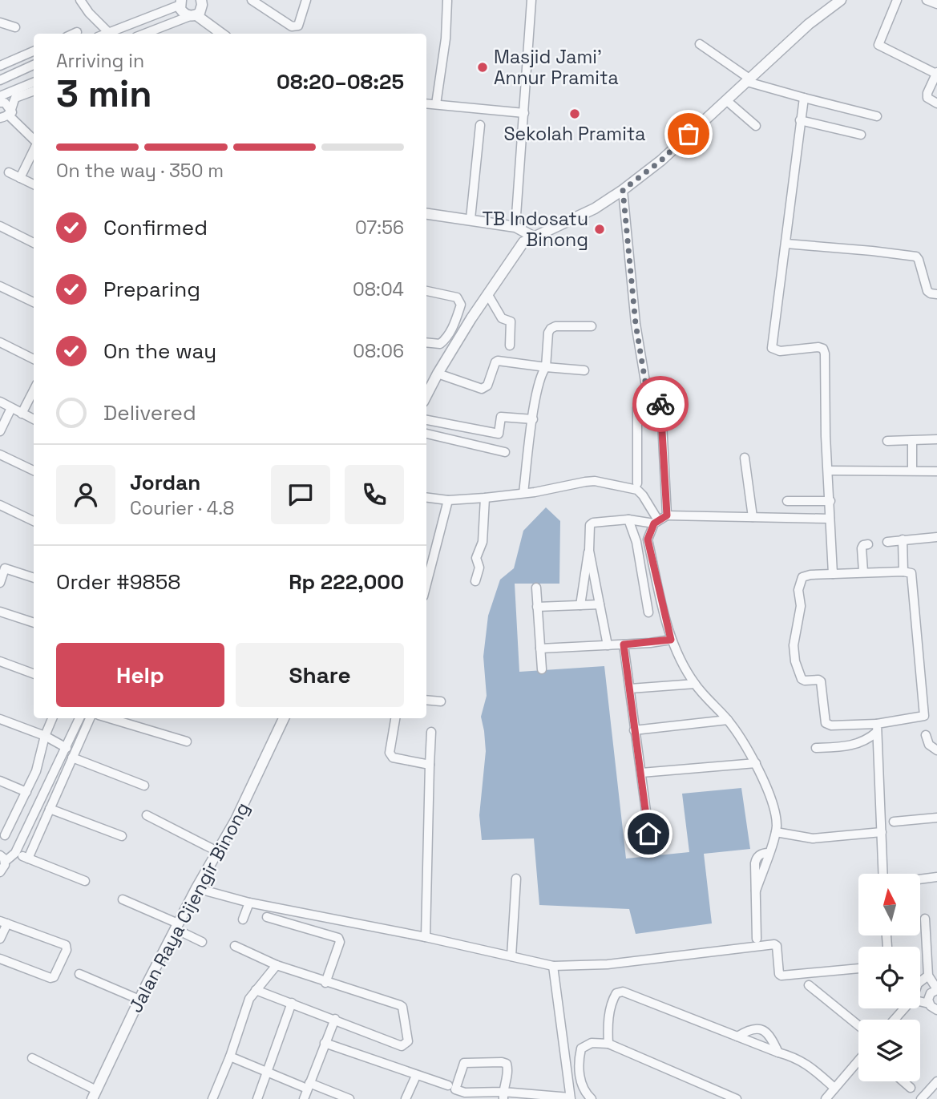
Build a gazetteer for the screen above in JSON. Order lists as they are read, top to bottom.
{
  "streets": {
    "street": ["Jalan Raya Cijengir Binong"]
  },
  "places": ["Masjid Jami' Annur Pramita", "Sekolah Pramita", "TB Indosatu Binong"],
  "north": "top",
  "page": {
    "heading": ["3 min", "Arriving in", "08:20–08:25"],
    "panel": [
      "Jordan",
      "Courier · 4.8",
      "Order #9858",
      "Rp 222,000"
    ],
    "bar": "On the way · 350 m",
    "list": [
      ["Confirmed", "07:56"],
      ["Preparing", "08:04"],
      ["On the way", "08:06"],
      "Delivered"
    ],
    "buttons": ["Help", "Share"]
  }
}
